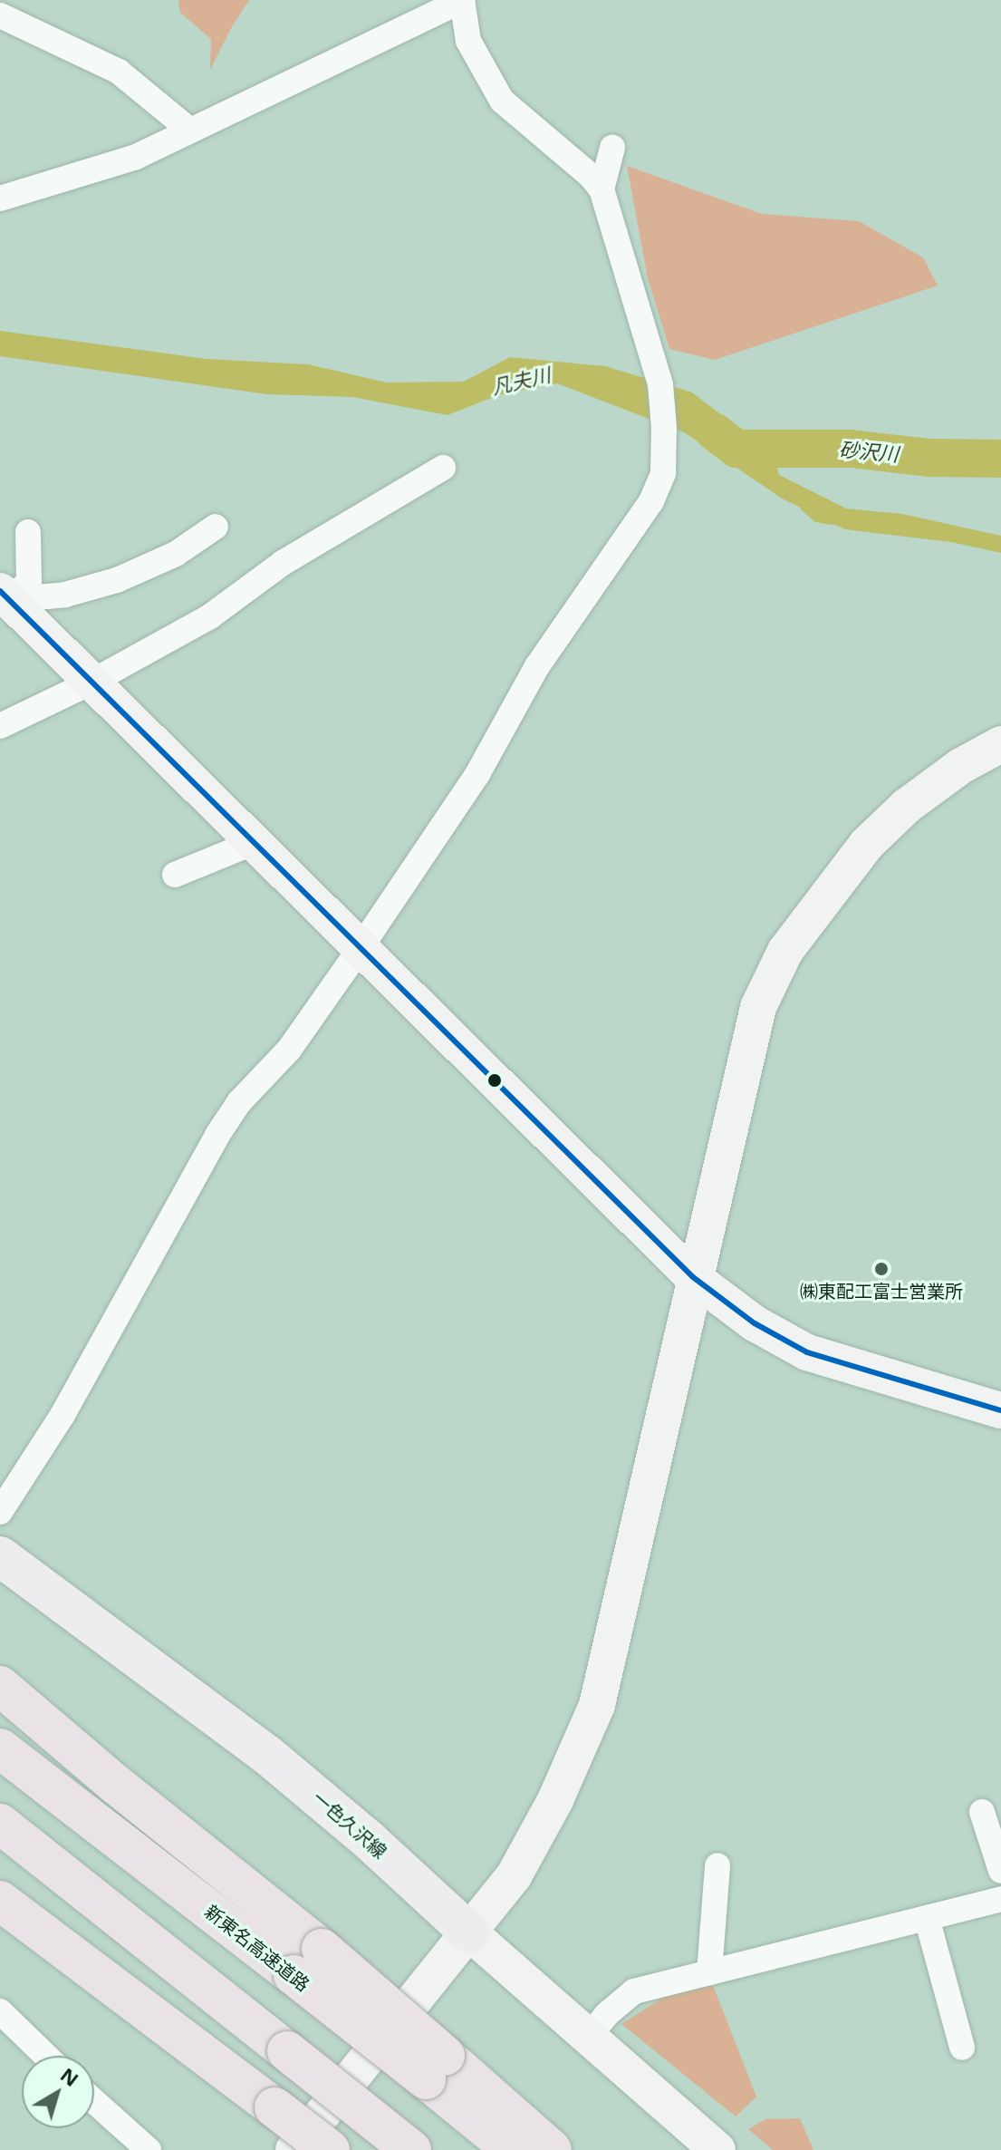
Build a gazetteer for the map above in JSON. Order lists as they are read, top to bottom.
{
  "streets": {
    "highway": ["新東名高速道路"],
    "main road": ["一色久沢線"]
  },
  "water": ["凡夫川", "砂沢川"],
  "places": ["㈱東配工富士営業所"],
  "north": "top right"
}
